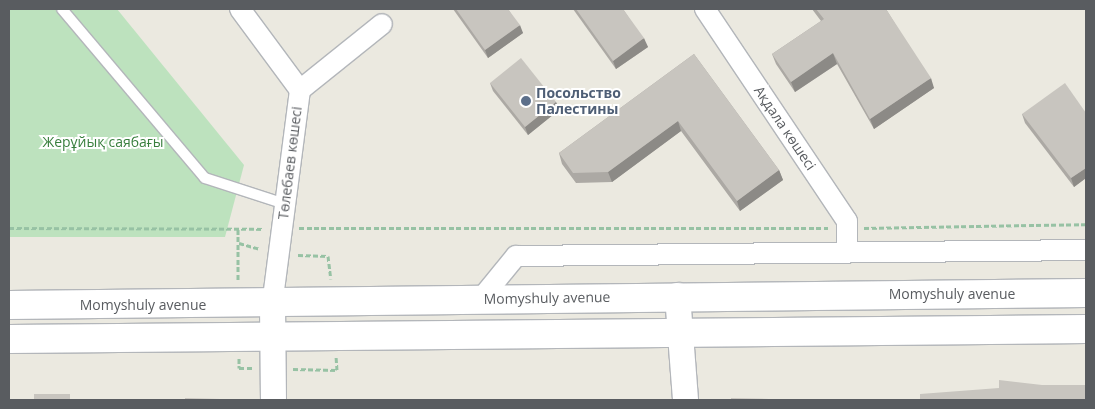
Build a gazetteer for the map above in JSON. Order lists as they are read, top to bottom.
{
  "streets": {
    "main road": ["Momyshuly avenue"],
    "street": ["Ақдала көшесі", "Төлебаев көшесі"]
  },
  "crossings": [
    ["Төлебаев көшесі", "Momyshuly avenue"]
  ],
  "parks": ["Жерұйық саябағы"],
  "places": ["Посольство Палестины"]
}
